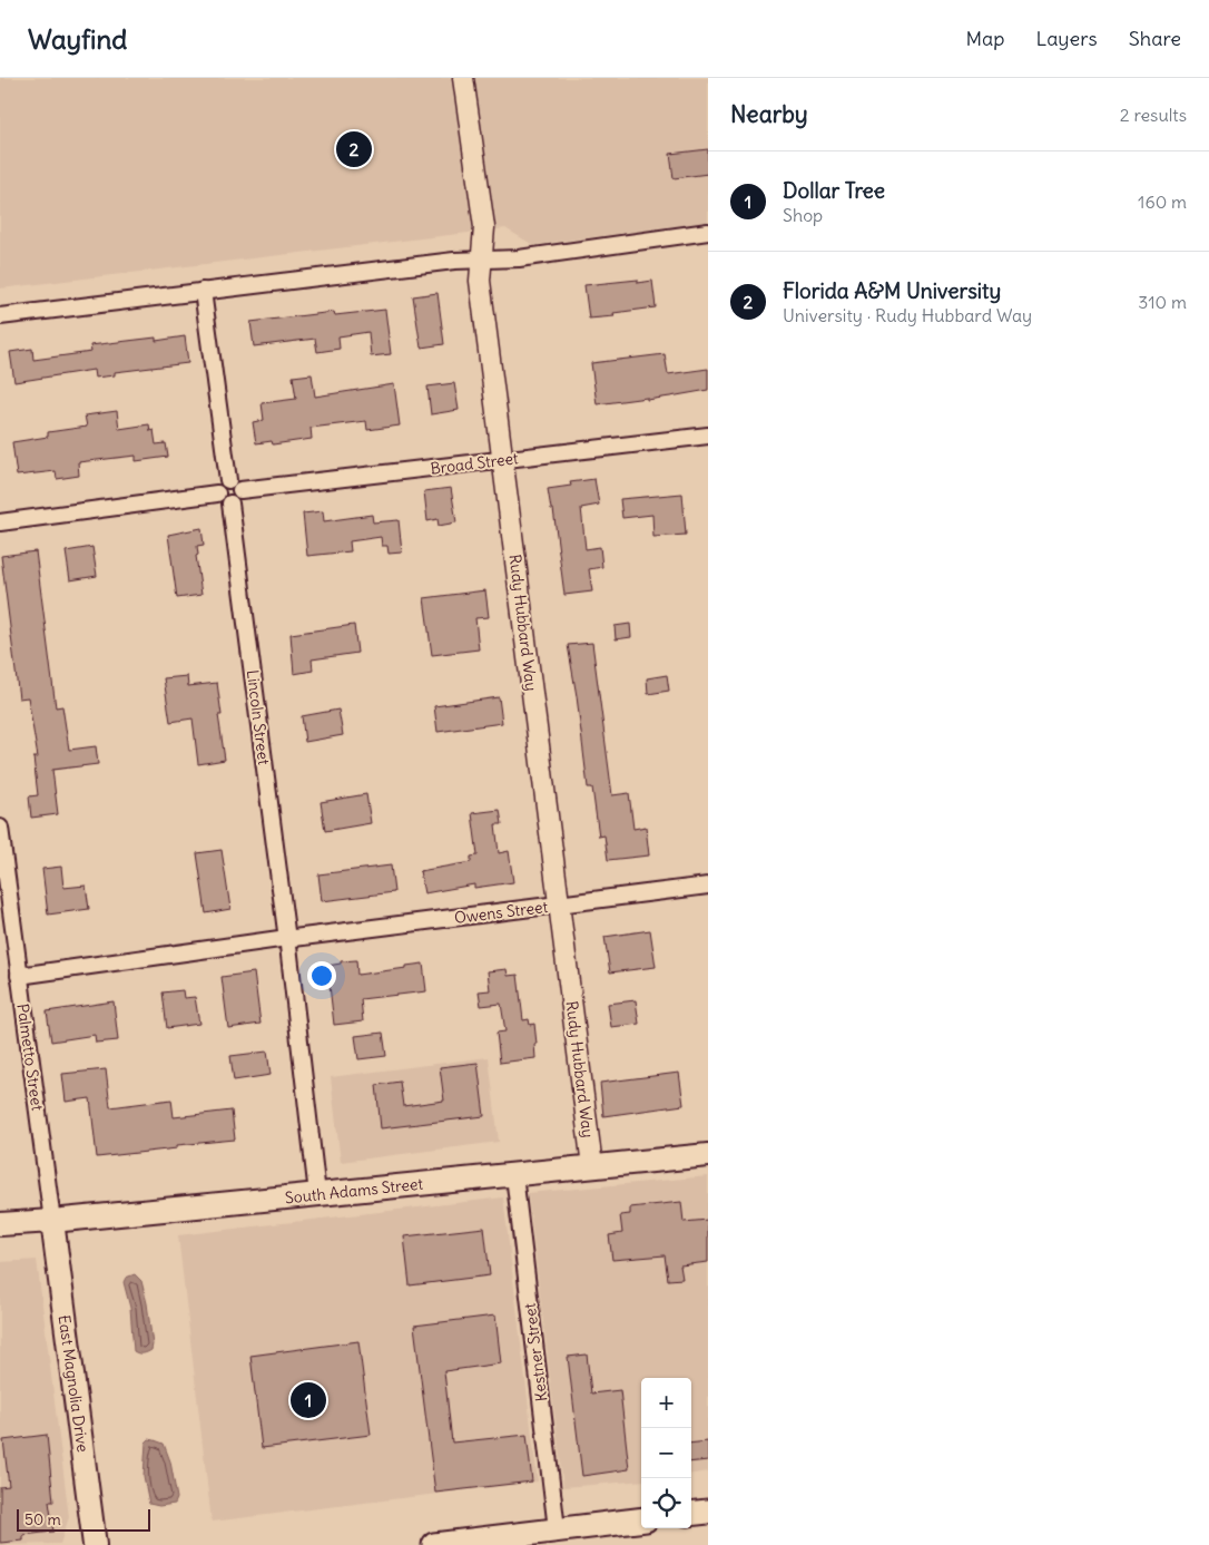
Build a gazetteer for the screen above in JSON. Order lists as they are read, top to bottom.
{
  "streets": {
    "main road": ["South Adams Street", "East Magnolia Drive"],
    "street": [
      "Broad Street",
      "Rudy Hubbard Way",
      "Lincoln Street",
      "Owens Street",
      "Palmetto Street",
      "Kestner Street"
    ]
  },
  "crossings": [
    ["Broad Street", "Rudy Hubbard Way"],
    ["Broad Street", "Lincoln Street"],
    ["Rudy Hubbard Way", "Owens Street"],
    ["Rudy Hubbard Way", "South Adams Street"],
    ["Lincoln Street", "Owens Street"],
    ["Lincoln Street", "South Adams Street"],
    ["Owens Street", "Palmetto Street"],
    ["Palmetto Street", "South Adams Street"],
    ["Palmetto Street", "East Magnolia Drive"],
    ["South Adams Street", "Kestner Street"],
    ["South Adams Street", "East Magnolia Drive"]
  ],
  "scale_bar": "50 m",
  "page": {
    "header": "Wayfind",
    "nav": ["Map", "Layers", "Share"],
    "heading": ["Nearby", "2 results"],
    "pins": ["2", "1"],
    "list": [
      {
        "mark": "1",
        "name": "Dollar Tree",
        "note": "Shop",
        "value": "160 m"
      },
      {
        "mark": "2",
        "name": "Florida A&M University",
        "note": "University · Rudy Hubbard Way",
        "value": "310 m"
      }
    ],
    "map_buttons": ["+", "−"],
    "scale": "50 m"
  }
}
